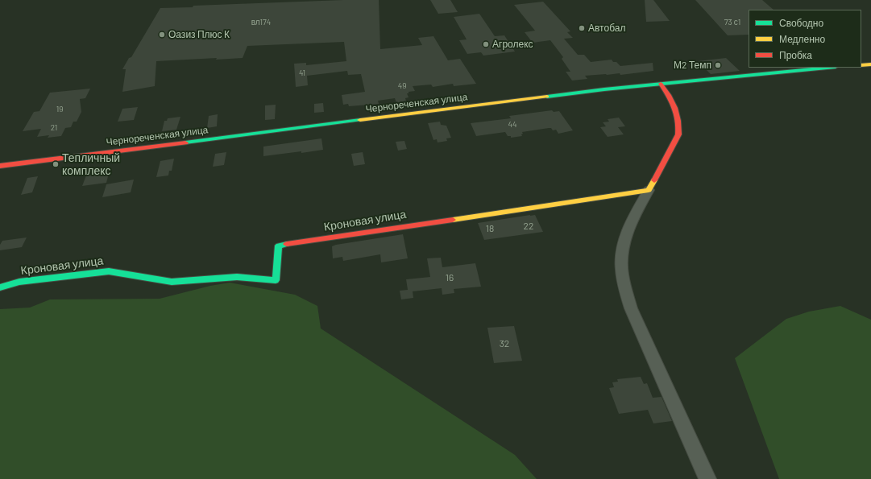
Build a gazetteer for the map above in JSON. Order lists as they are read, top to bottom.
{
  "streets": {
    "street": ["Чернореченская улица", "Кроновая улица"]
  },
  "places": [
    "Автобал",
    "Оазиз Плюс К",
    "Агролекс",
    "М2 Темп",
    "Тепличный комплекс"
  ],
  "house_numbers": [
    "вл174",
    "73 с1",
    "41",
    "49",
    "19",
    "44",
    "21",
    "22",
    "18",
    "16",
    "32"
  ],
  "legend": ["Свободно", "Медленно", "Пробка"]
}
